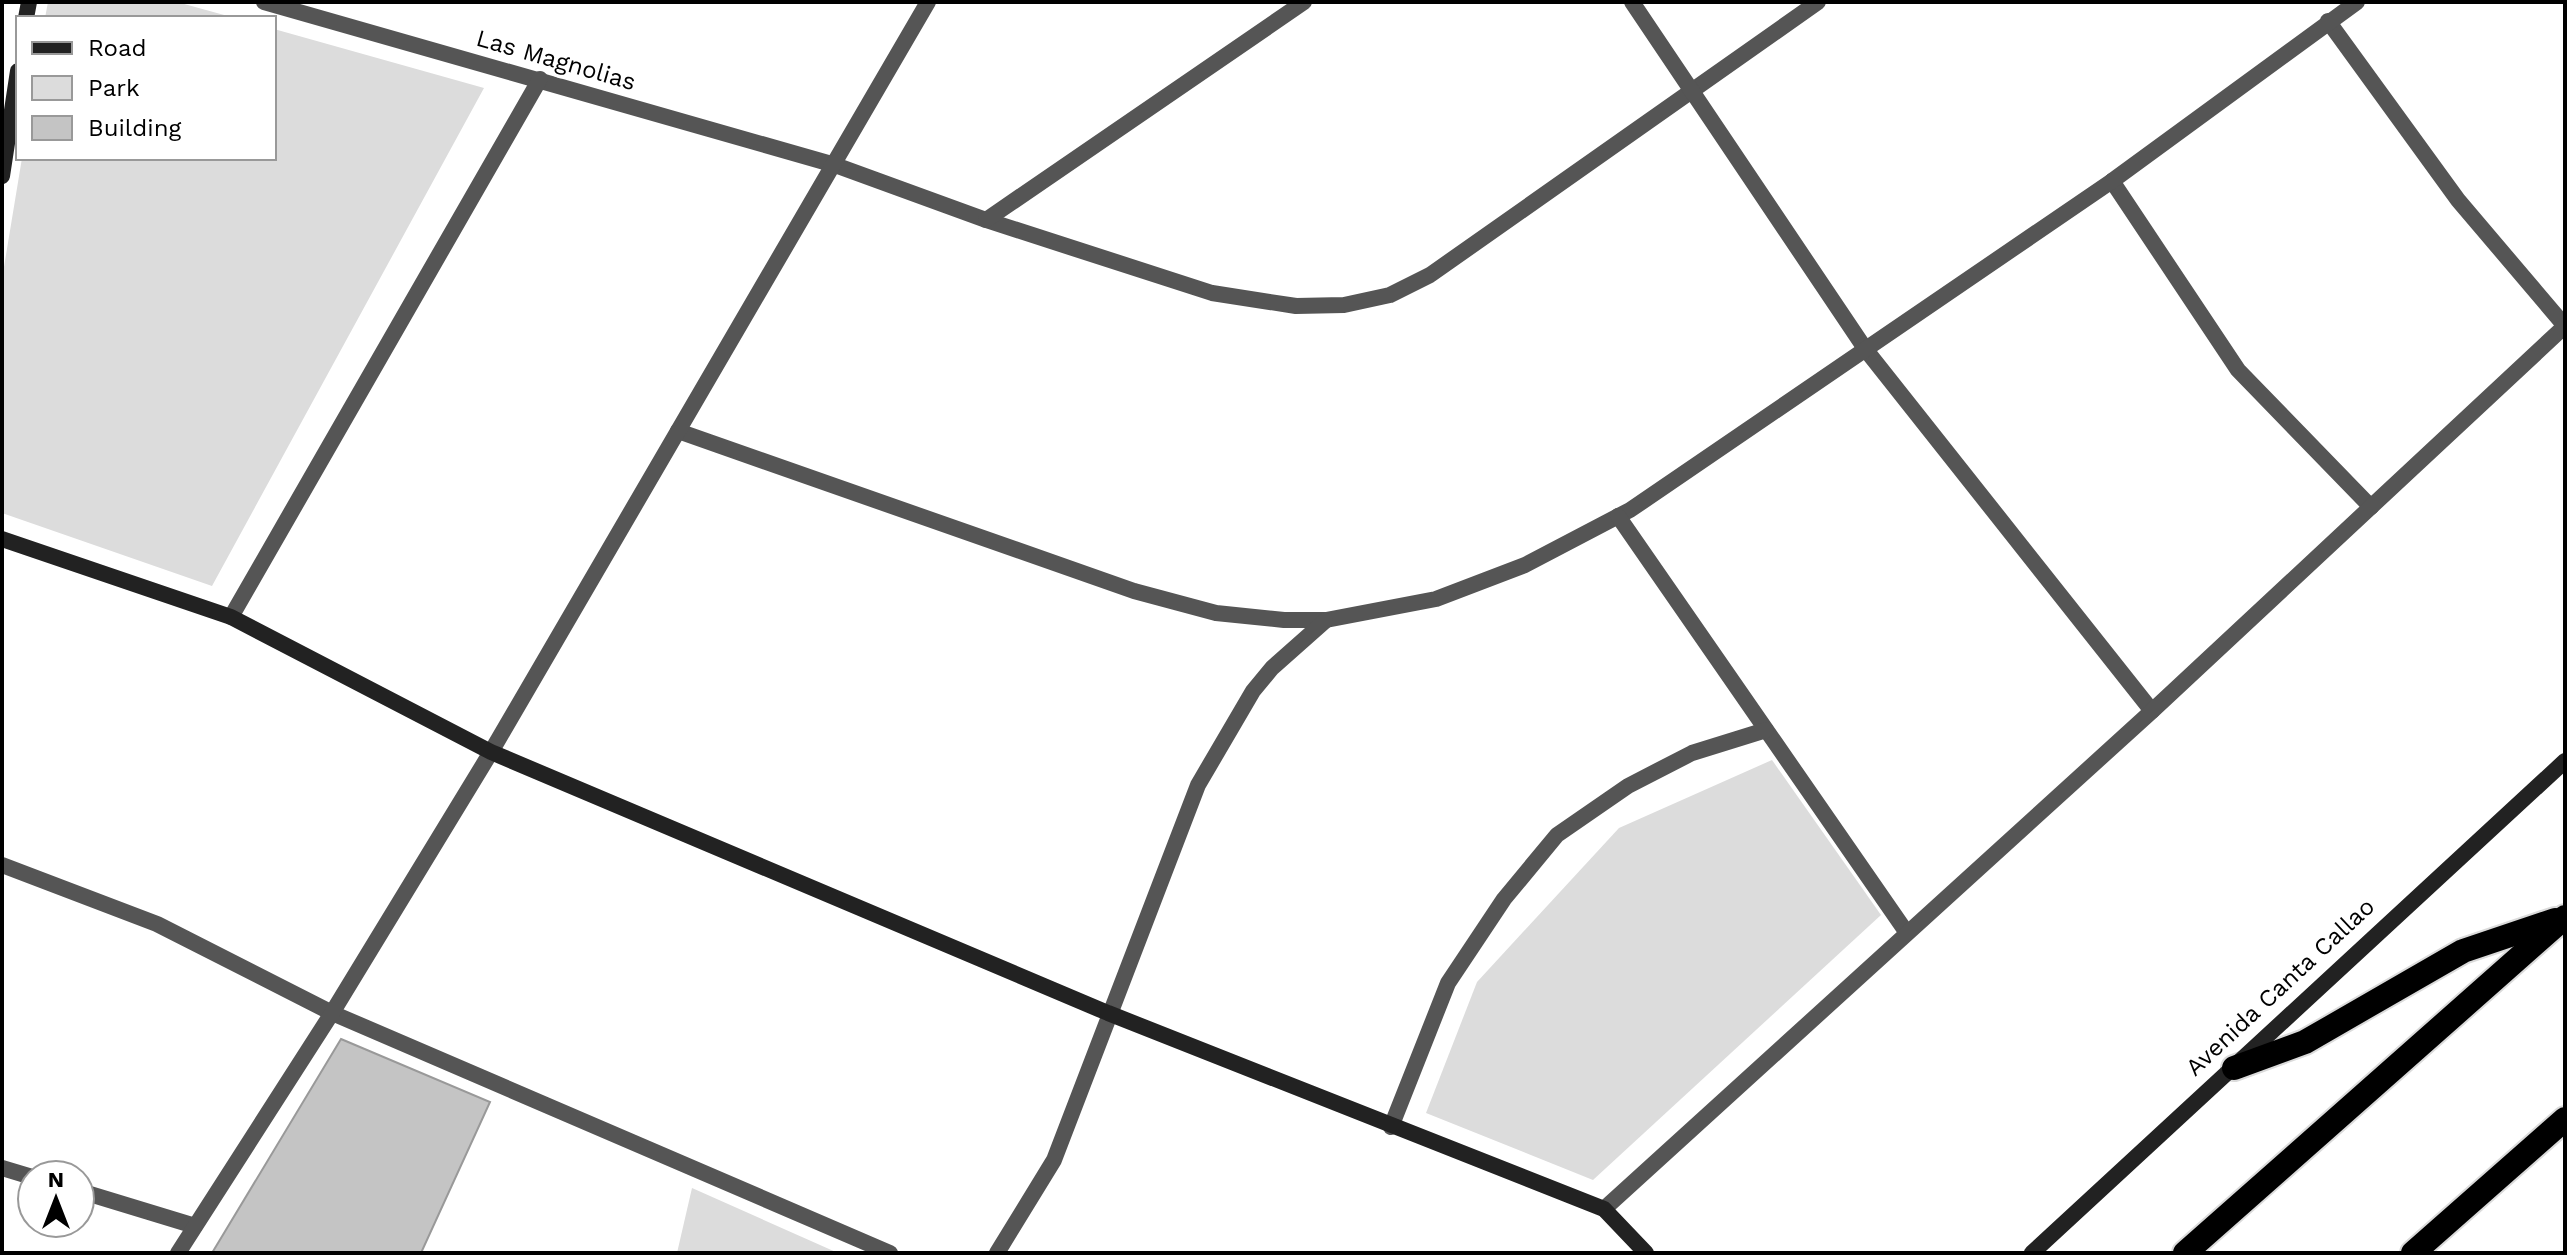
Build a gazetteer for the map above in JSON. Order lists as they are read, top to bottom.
{
  "streets": {
    "street": ["Las Magnolias", "Avenida Canta Callao"]
  },
  "legend": ["Road", "Park", "Building"],
  "north": "top"
}
